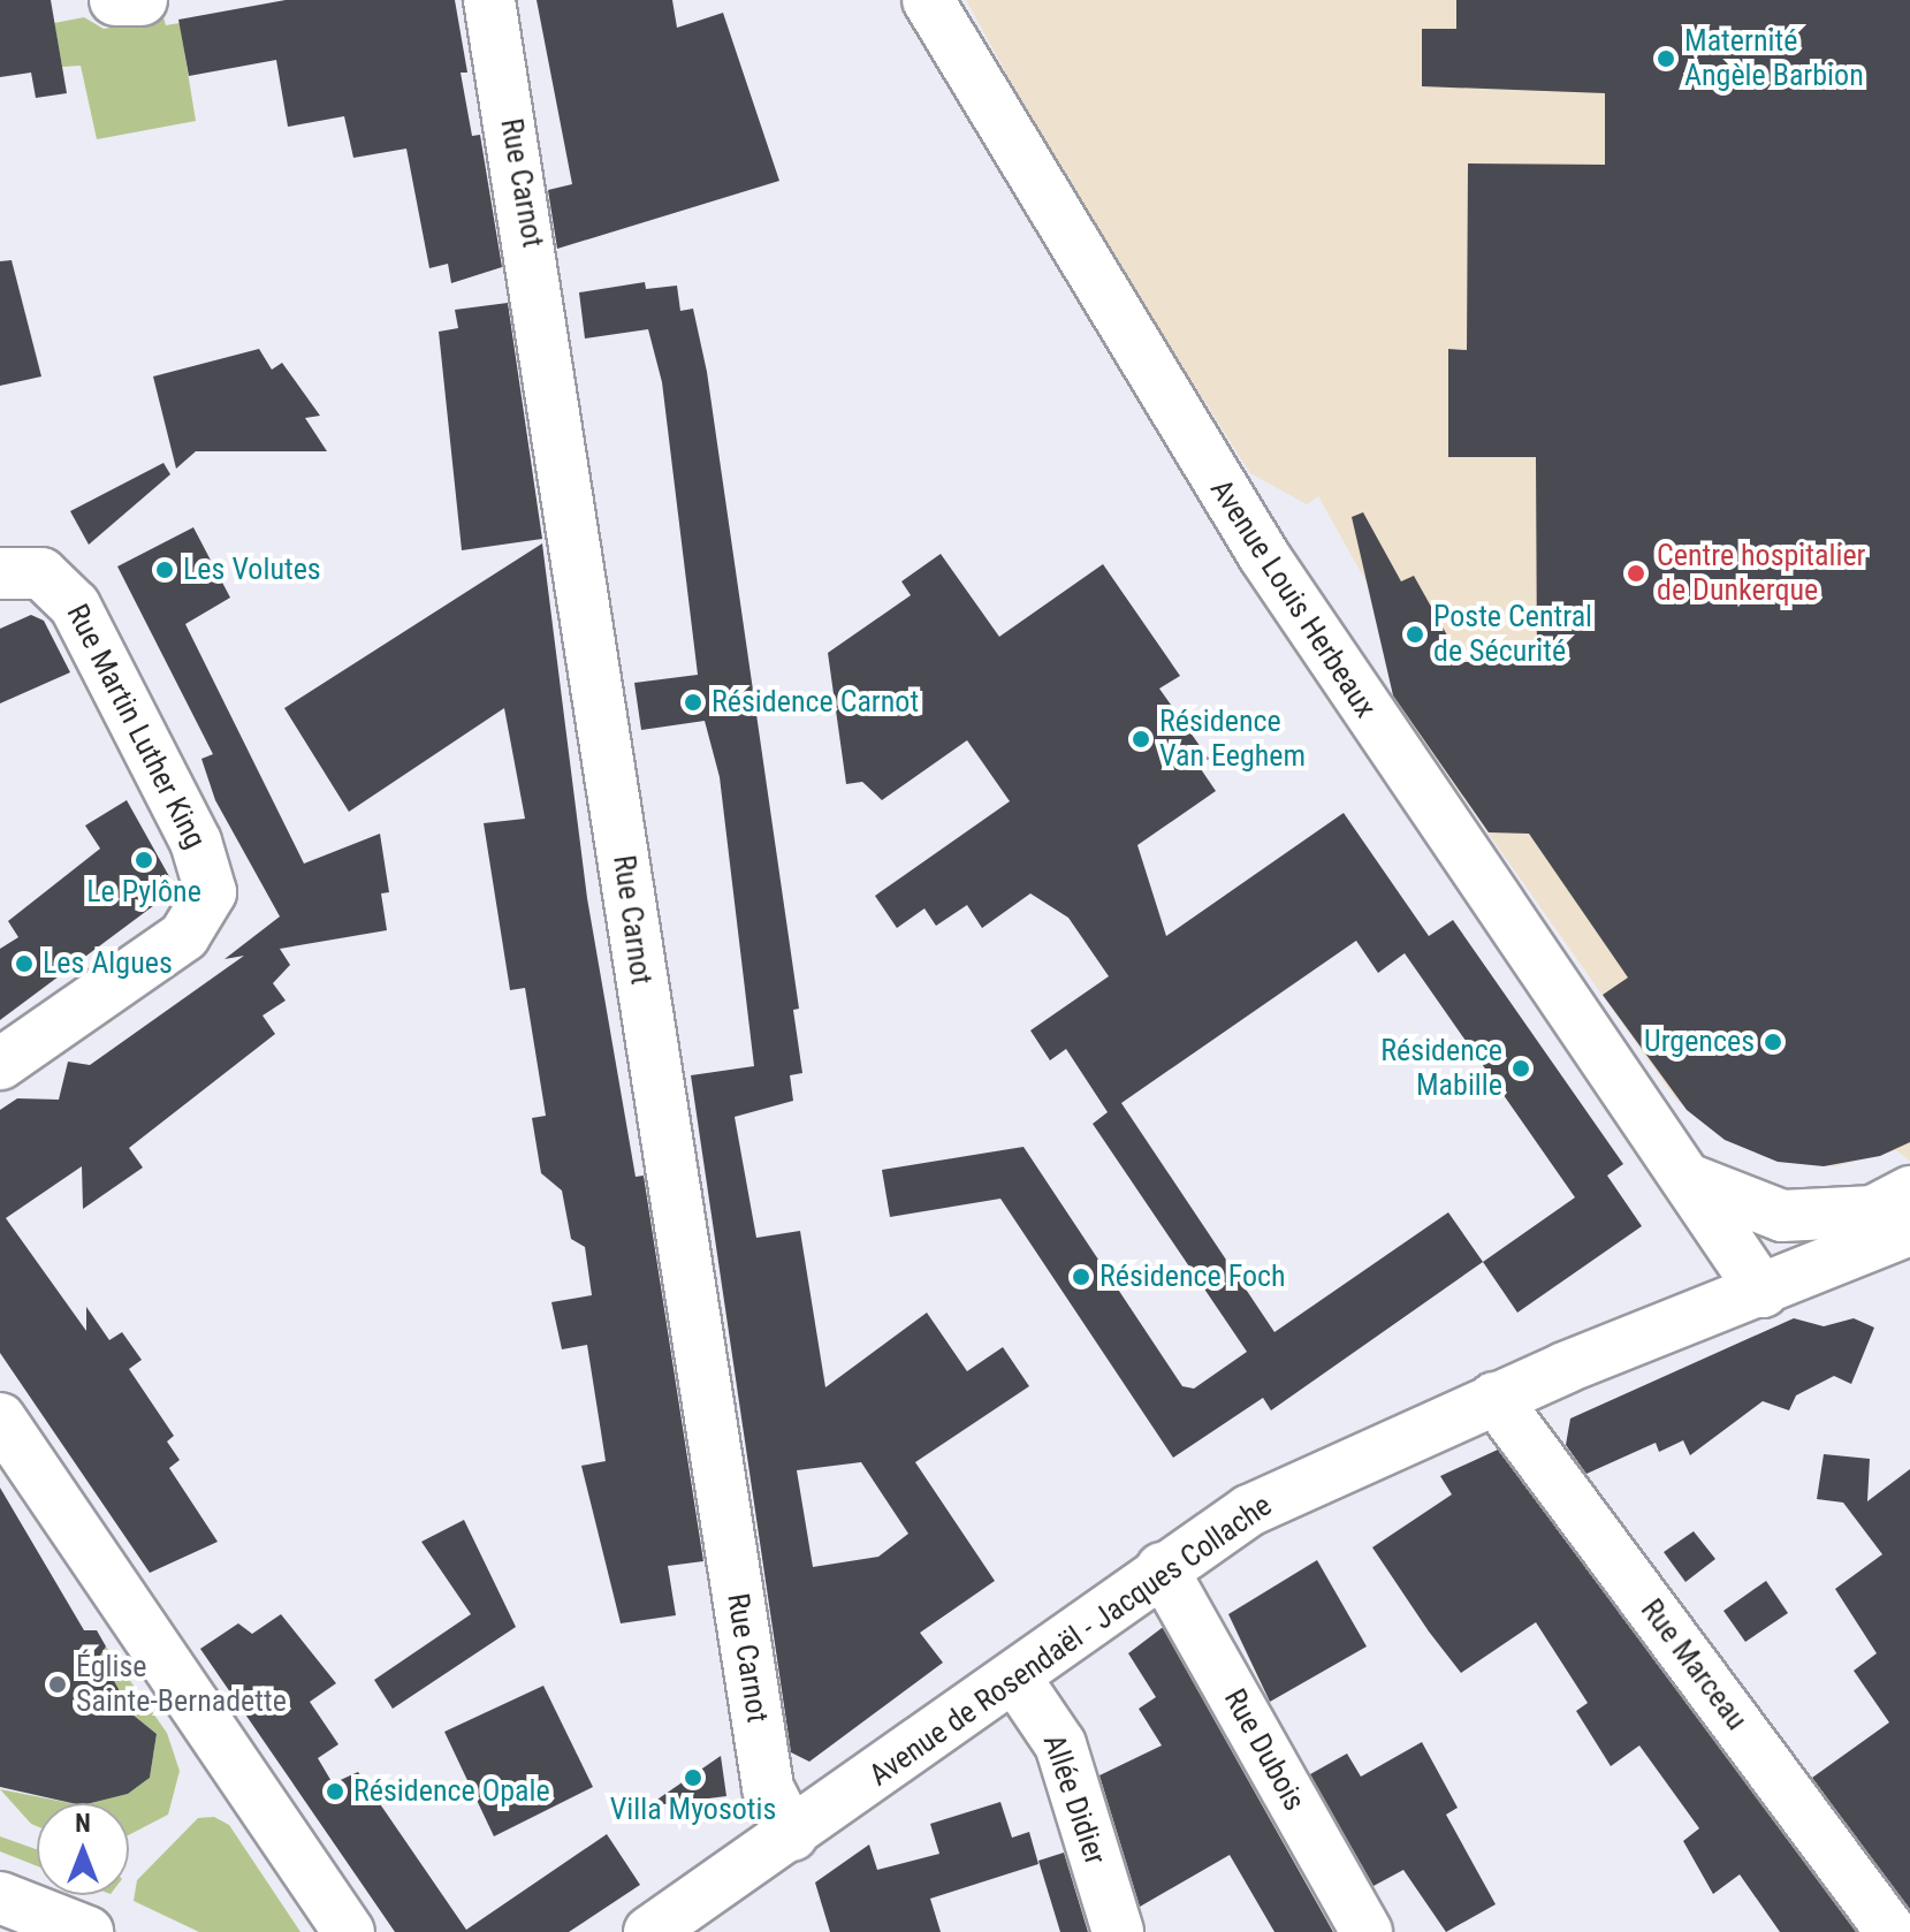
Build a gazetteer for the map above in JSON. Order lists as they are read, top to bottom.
{
  "streets": {
    "street": [
      "Rue Carnot",
      "Avenue Louis Herbeaux",
      "Rue Martin Luther King",
      "Avenue de Rosendaël - Jacques Collache",
      "Rue Marceau",
      "Rue Dubois",
      "Allée Didier"
    ]
  },
  "crossings": [
    ["Rue Carnot", "Avenue de Rosendaël - Jacques Collache"],
    ["Avenue Louis Herbeaux", "Avenue de Rosendaël - Jacques Collache"],
    ["Avenue de Rosendaël - Jacques Collache", "Rue Marceau"],
    ["Avenue de Rosendaël - Jacques Collache", "Rue Dubois"],
    ["Avenue de Rosendaël - Jacques Collache", "Allée Didier"]
  ],
  "places": [
    "Maternité Angèle Barbion",
    "Les Volutes",
    "Centre hospitalier de Dunkerque",
    "Poste Central de Sécurité",
    "Résidence Carnot",
    "Résidence Van Eeghem",
    "Le Pylône",
    "Les Algues",
    "Urgences",
    "Résidence Mabille",
    "Résidence Foch",
    "Église Sainte-Bernadette",
    "Villa Myosotis",
    "Résidence Opale"
  ],
  "north": "top"
}
